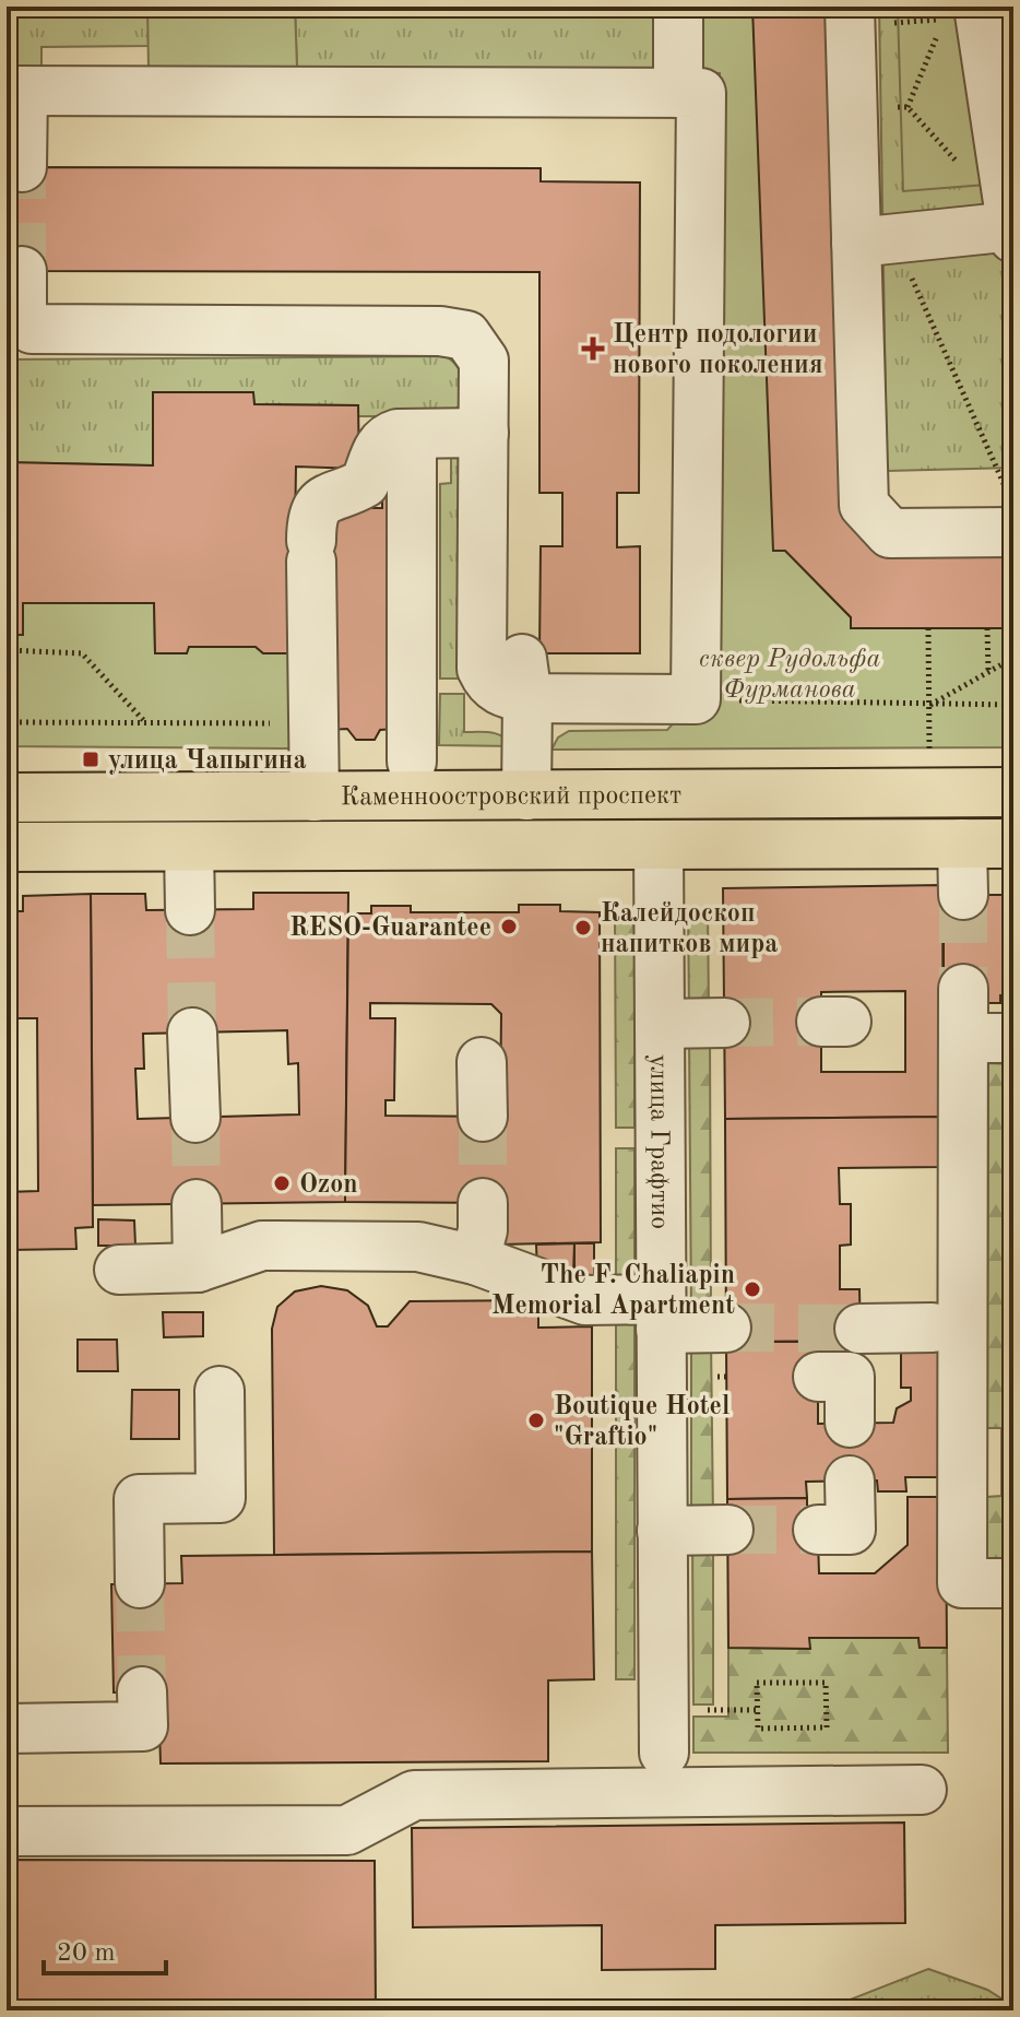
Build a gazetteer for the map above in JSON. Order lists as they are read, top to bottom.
{
  "streets": {
    "main road": ["Каменноостровский проспект"],
    "street": ["улица Графтио"]
  },
  "crossings": [
    ["Каменноостровский проспект", "улица Графтио"]
  ],
  "parks": ["сквер Рудольфа Фурманова"],
  "places": {
    "health": ["Центр подологии нового поколения"],
    "transit": ["улица Чапыгина"],
    "other": [
      "RESO-Guarantee",
      "Калейдоскоп напитков мира",
      "Ozon",
      "The F. Chaliapin Memorial Apartment",
      "Boutique Hotel \"Graftio\""
    ]
  },
  "scale_bar": "20 m"
}
